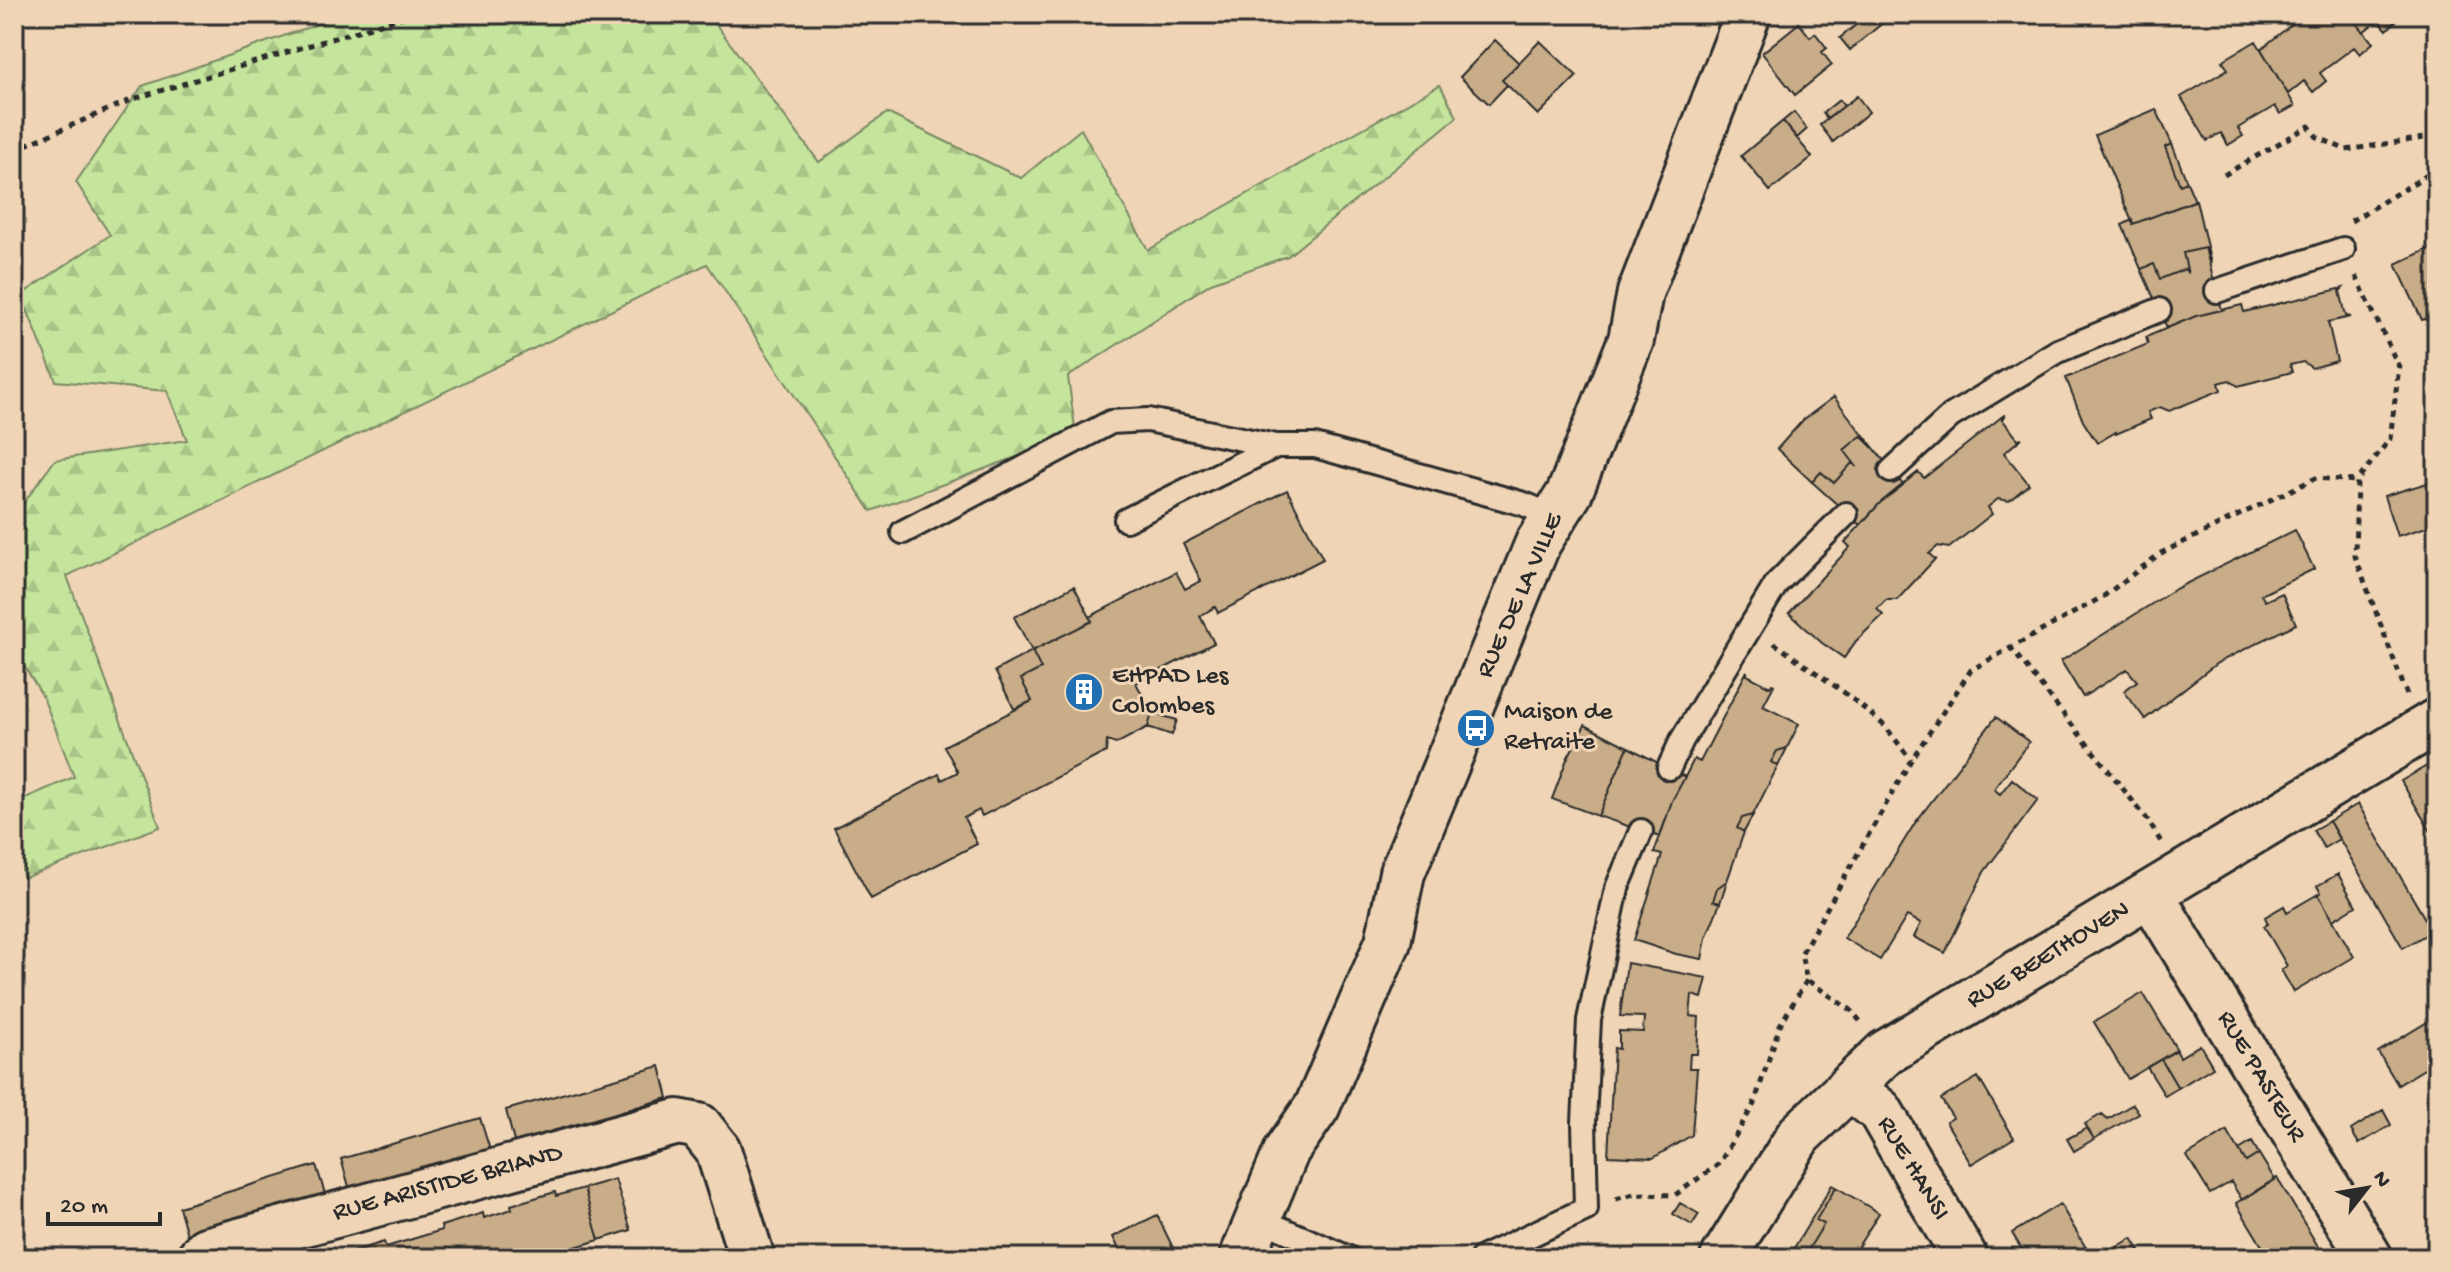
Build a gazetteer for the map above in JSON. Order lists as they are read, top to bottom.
{
  "streets": {
    "street": [
      "RUE DE LA VILLE",
      "RUE BEETHOVEN",
      "RUE PASTEUR",
      "RUE HANSI",
      "RUE ARISTIDE BRIAND"
    ]
  },
  "crossings": [
    ["RUE BEETHOVEN", "RUE PASTEUR"],
    ["RUE BEETHOVEN", "RUE HANSI"]
  ],
  "places": {
    "building": ["EHPAD Les Colombes"],
    "bus stop": ["Maison de Retraite"]
  },
  "scale_bar": "20 m",
  "north": "top right"
}
